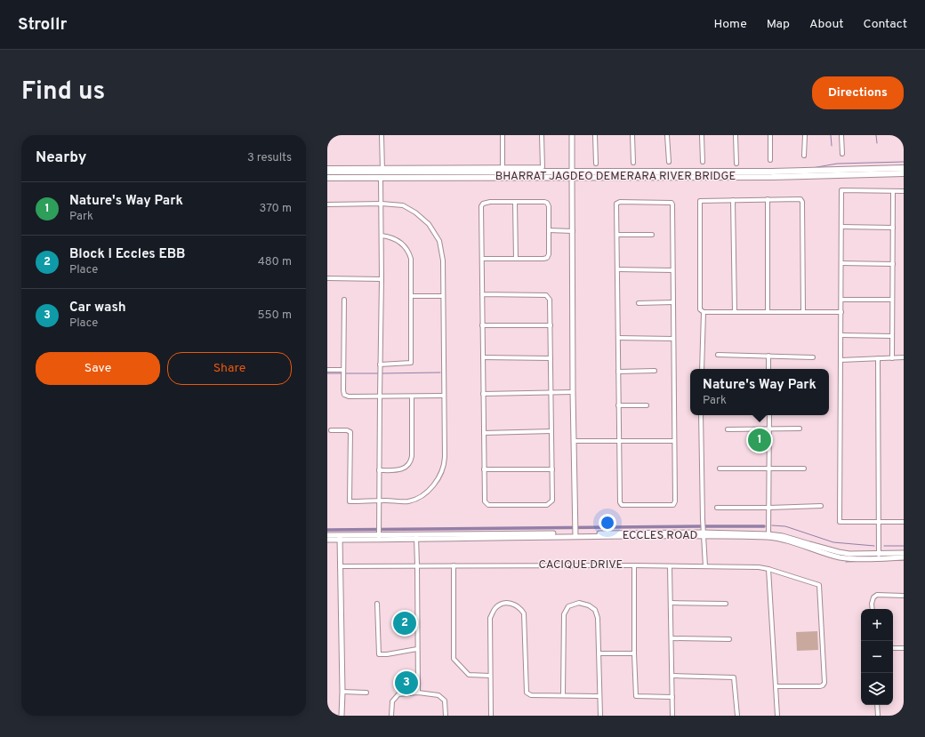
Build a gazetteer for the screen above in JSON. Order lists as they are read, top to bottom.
{
  "streets": {
    "main road": ["BHARRAT JAGDEO DEMERARA RIVER BRIDGE"],
    "street": ["ECCLES ROAD", "CACIQUE DRIVE"]
  },
  "page": {
    "header": "Strollr",
    "nav": [
      "Home",
      "Map",
      "About",
      "Contact"
    ],
    "title": "Find us",
    "buttons": [
      "Directions",
      ["Save", "Share"]
    ],
    "heading": ["Nearby", "3 results"],
    "list": [
      {
        "mark": "1",
        "name": "Nature's Way Park",
        "note": "Park",
        "value": "370 m"
      },
      {
        "mark": "2",
        "name": "Block I Eccles EBB",
        "note": "Place",
        "value": "480 m"
      },
      {
        "mark": "3",
        "name": "Car wash",
        "note": "Place",
        "value": "550 m"
      }
    ],
    "popup": ["Nature's Way Park", "Park"],
    "pins": ["1", "2", "3"],
    "map_buttons": ["+", "−"]
  }
}
